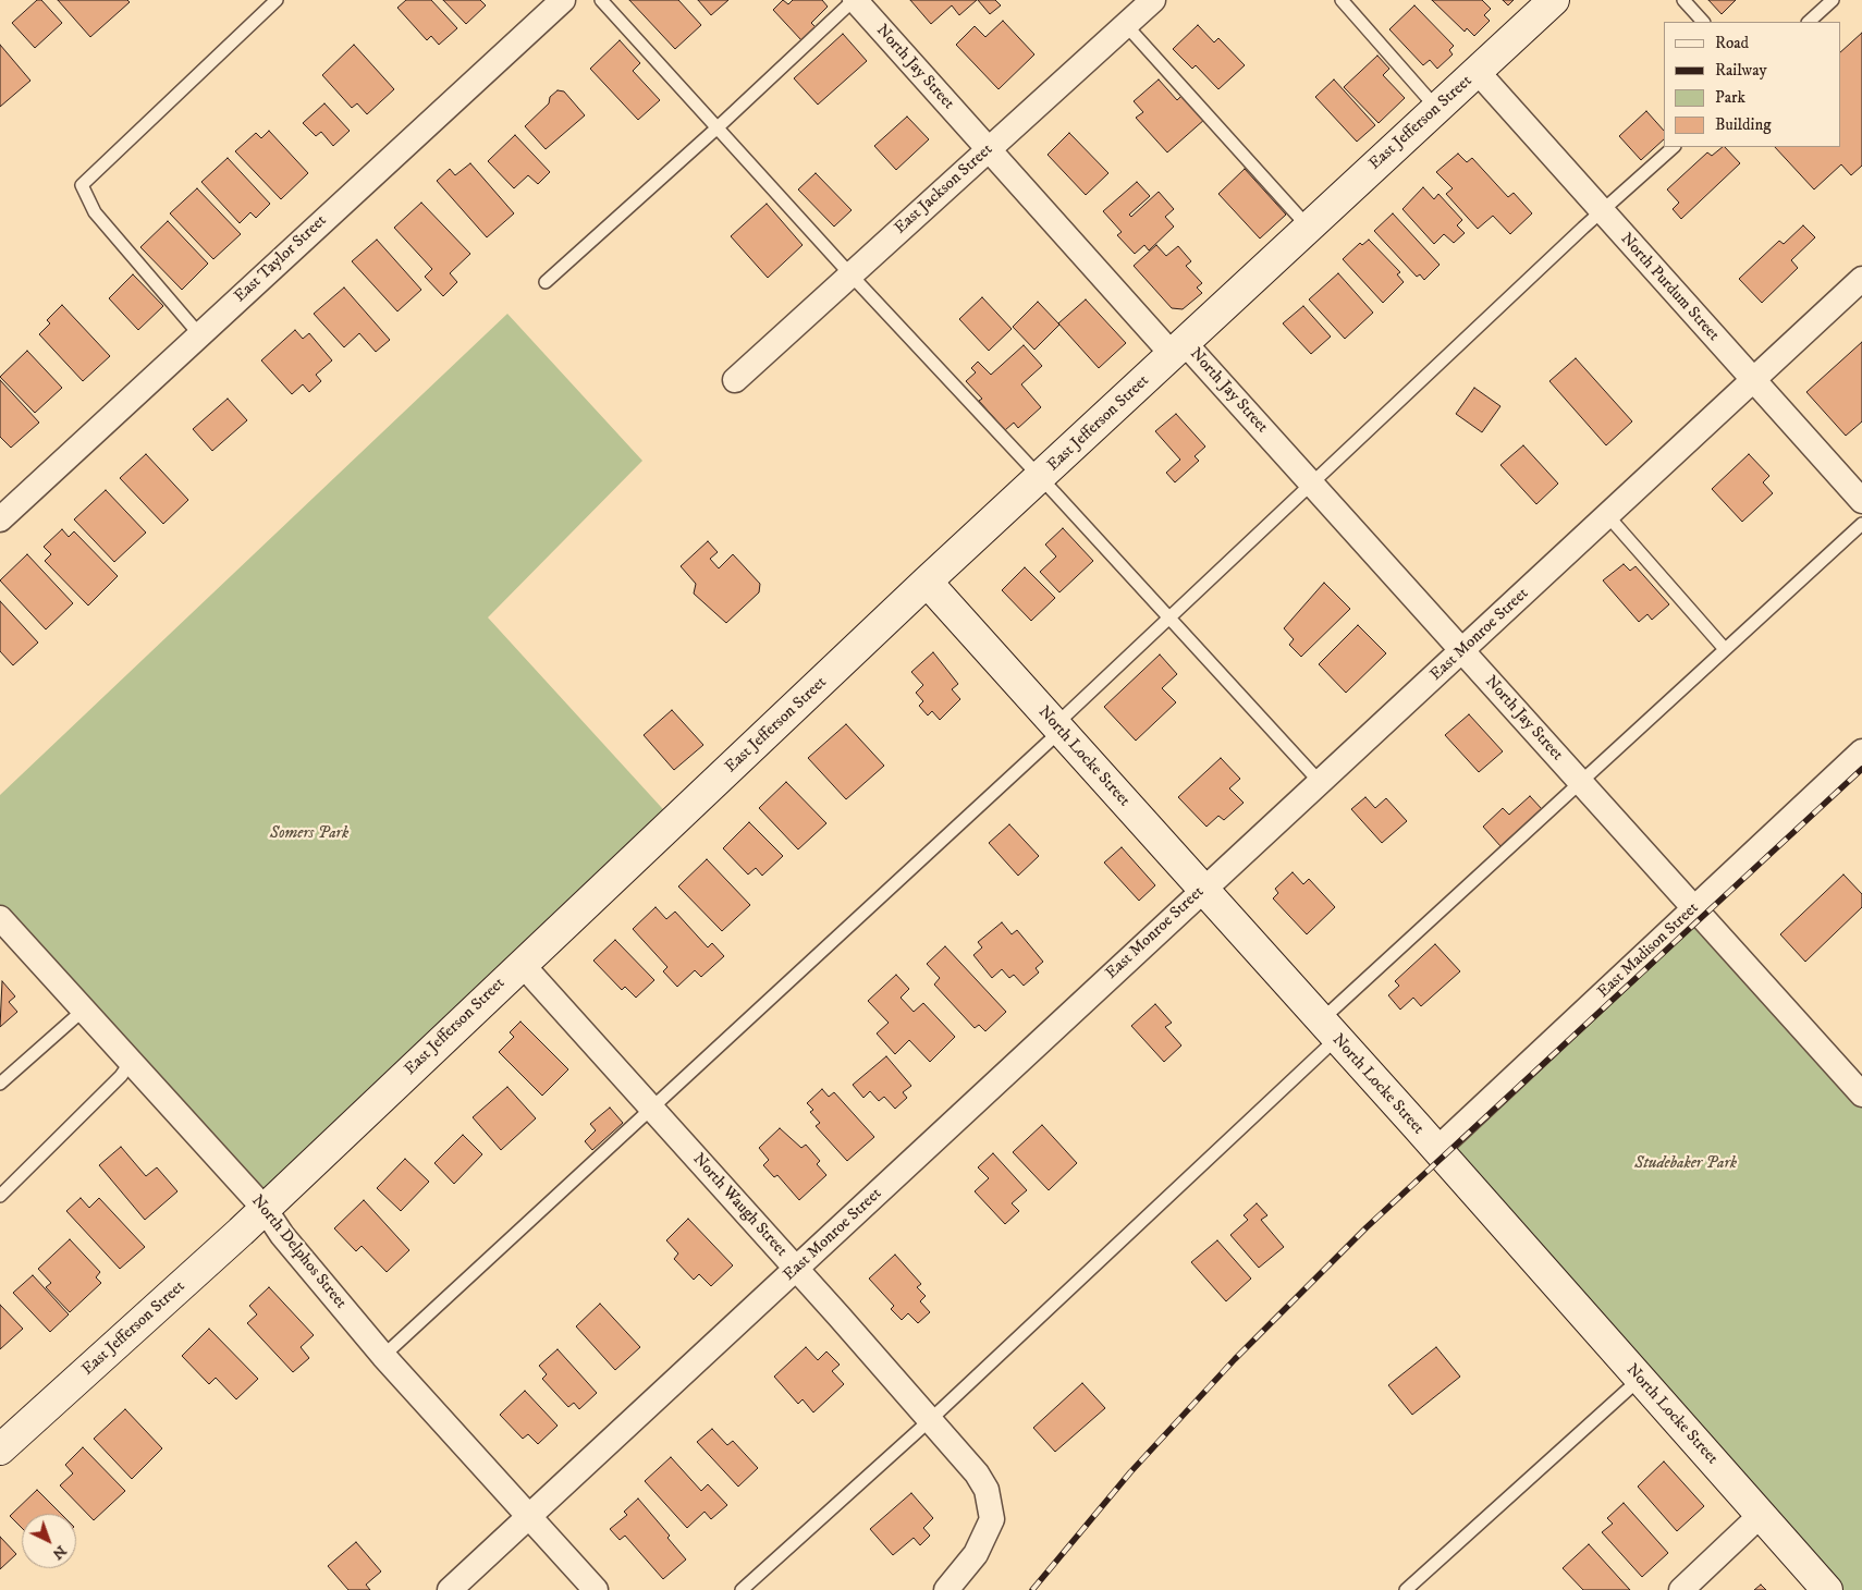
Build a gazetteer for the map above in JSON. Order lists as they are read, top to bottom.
{
  "streets": {
    "street": [
      "North Jay Street",
      "East Jefferson Street",
      "East Jackson Street",
      "East Taylor Street",
      "North Purdum Street",
      "East Monroe Street",
      "North Locke Street",
      "East Madison Street",
      "North Waugh Street",
      "North Delphos Street"
    ]
  },
  "crossings": [
    ["North Jay Street", "East Jefferson Street"],
    ["North Jay Street", "East Jackson Street"],
    ["North Jay Street", "East Monroe Street"],
    ["North Jay Street", "East Madison Street"],
    ["East Jefferson Street", "North Purdum Street"],
    ["East Jefferson Street", "North Locke Street"],
    ["East Jefferson Street", "North Waugh Street"],
    ["East Jefferson Street", "North Delphos Street"],
    ["North Purdum Street", "East Monroe Street"],
    ["East Monroe Street", "North Locke Street"],
    ["East Monroe Street", "North Waugh Street"],
    ["East Monroe Street", "North Delphos Street"],
    ["North Locke Street", "East Madison Street"]
  ],
  "parks": ["Somers Park", "Studebaker Park"],
  "legend": [
    "Road",
    "Railway",
    "Park",
    "Building"
  ],
  "north": "bottom right"
}
